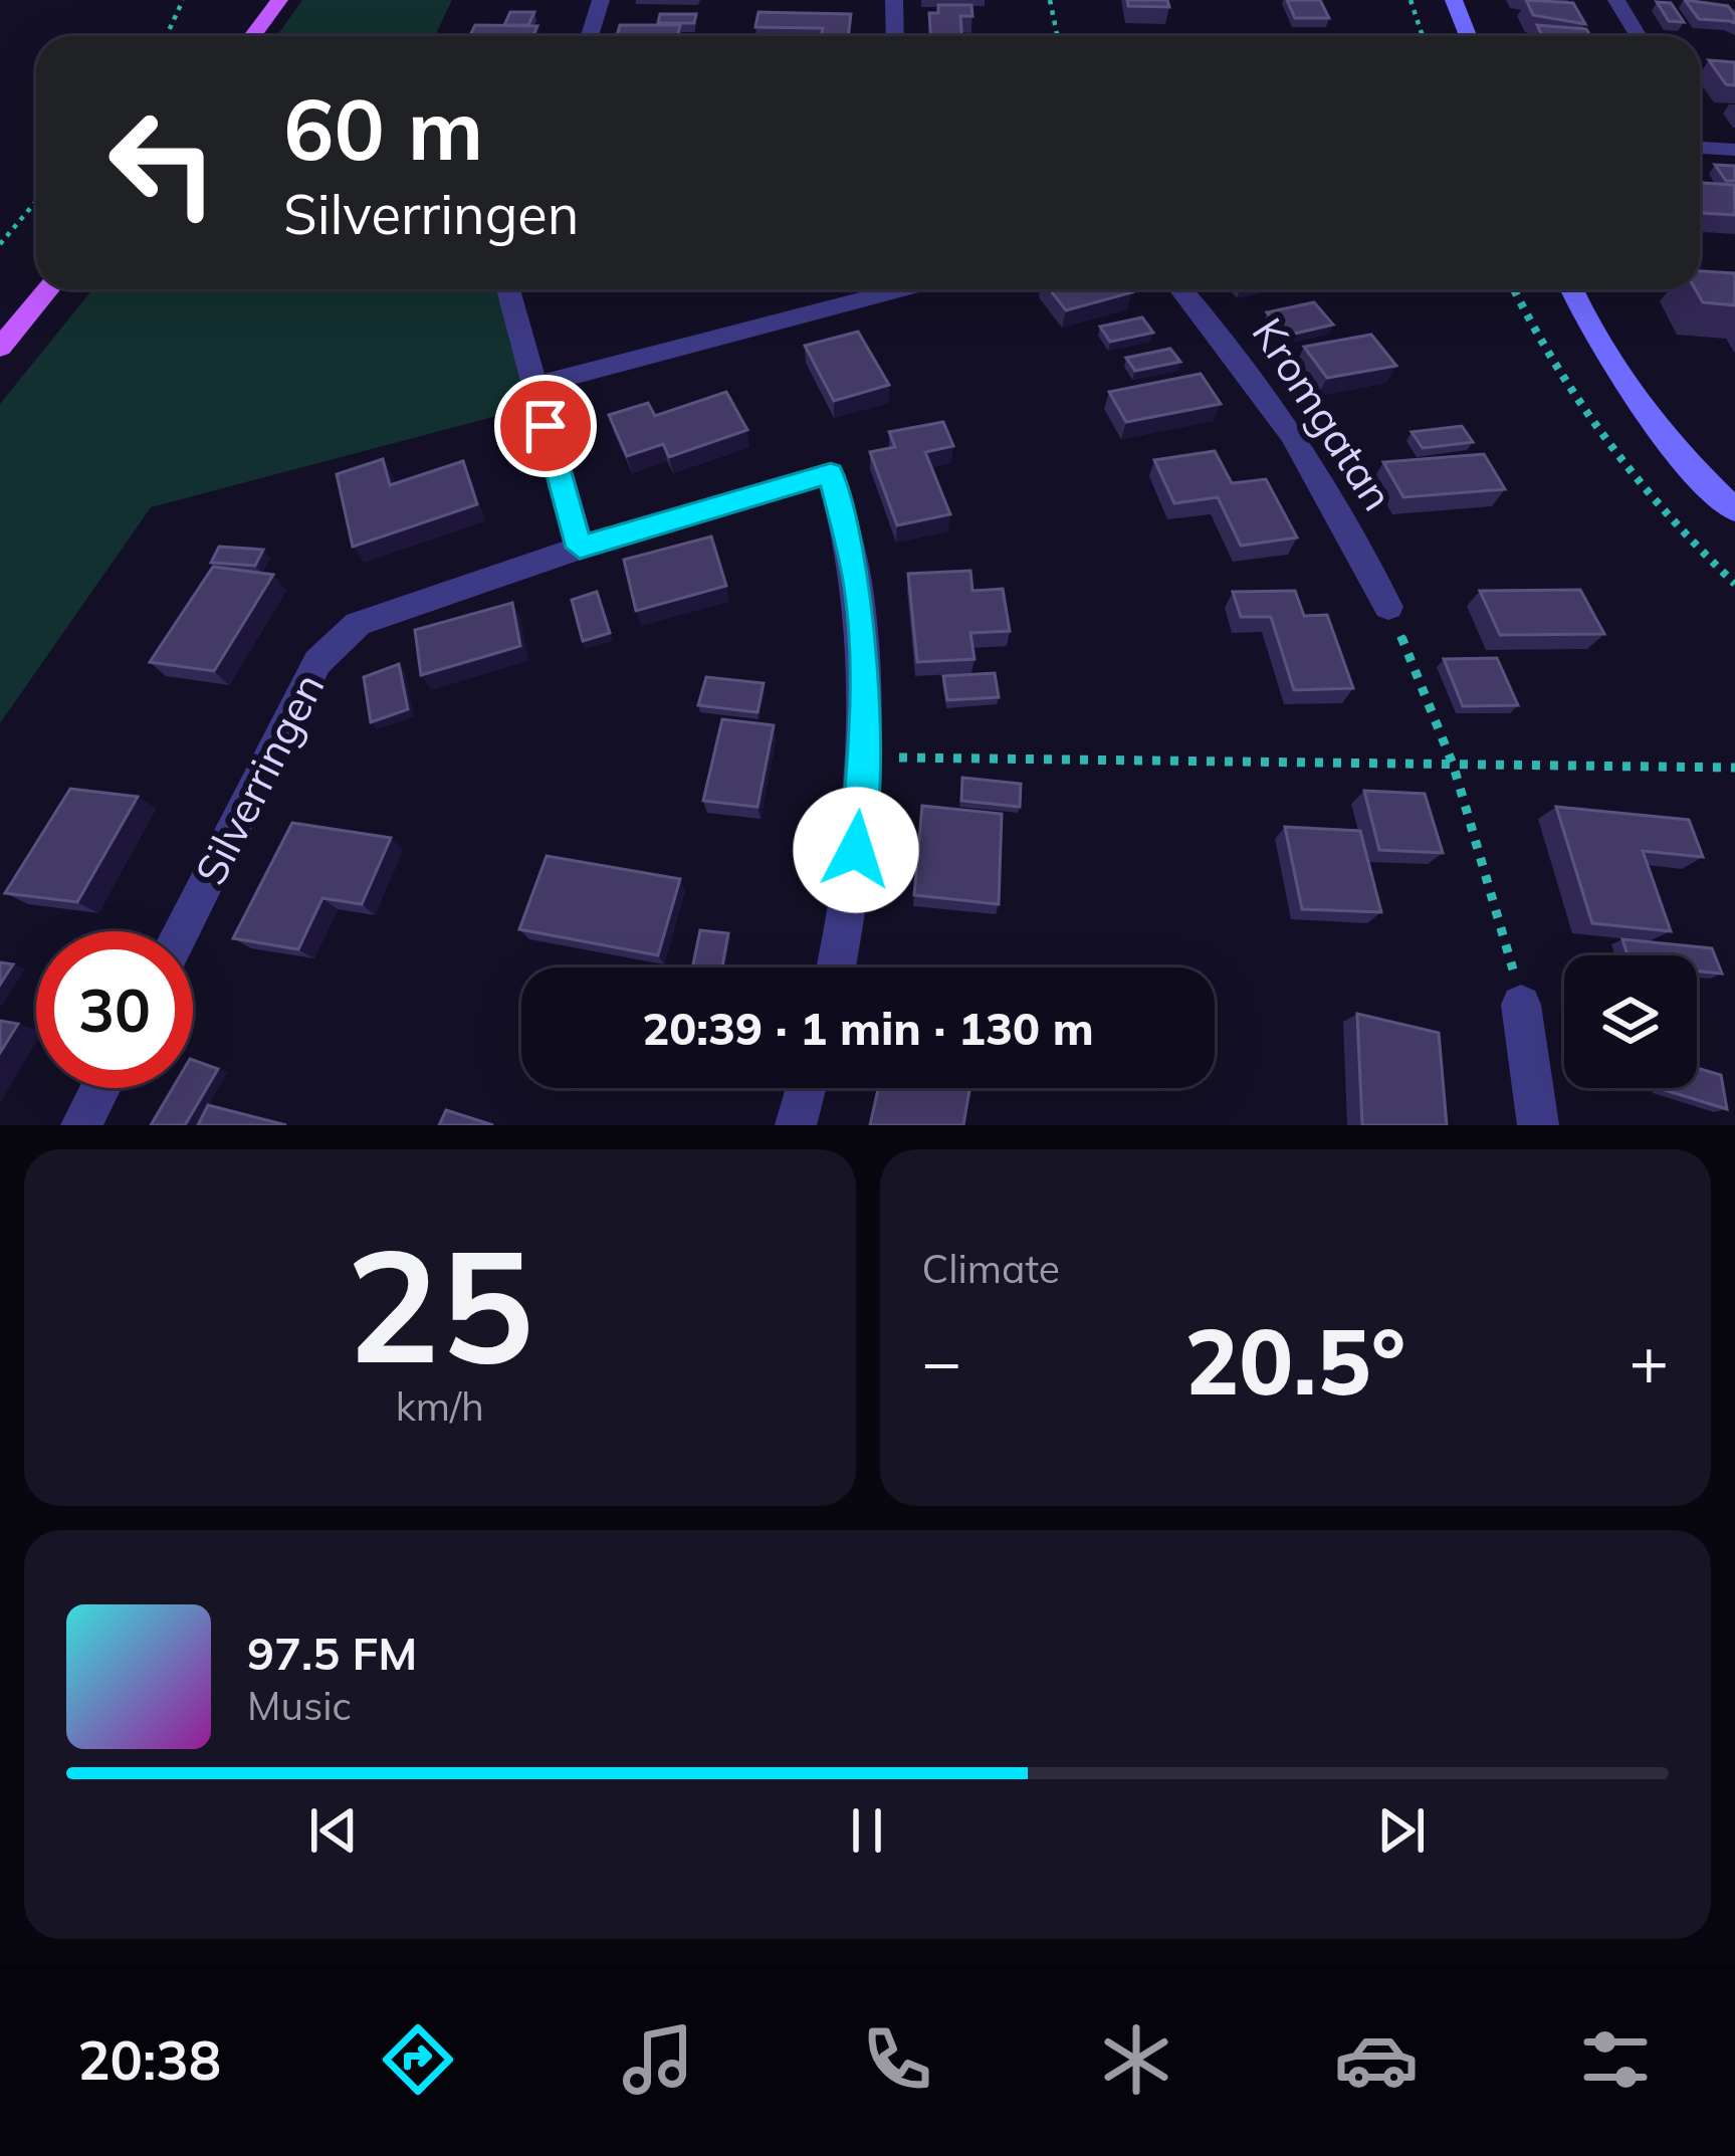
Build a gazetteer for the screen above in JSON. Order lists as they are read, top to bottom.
{
  "streets": {
    "street": ["Kromgatan", "Silverringen"]
  },
  "page": {
    "turn": ["60 m", "Silverringen"],
    "limit": "30",
    "trip": "20:39 · 1 min · 130 m",
    "tile": [
      ["25", "km/h"],
      "Climate"
    ],
    "heat": ["−", "20.5°", "+"],
    "song": ["97.5 FM", "Music"],
    "tabs": "20:38"
  }
}
